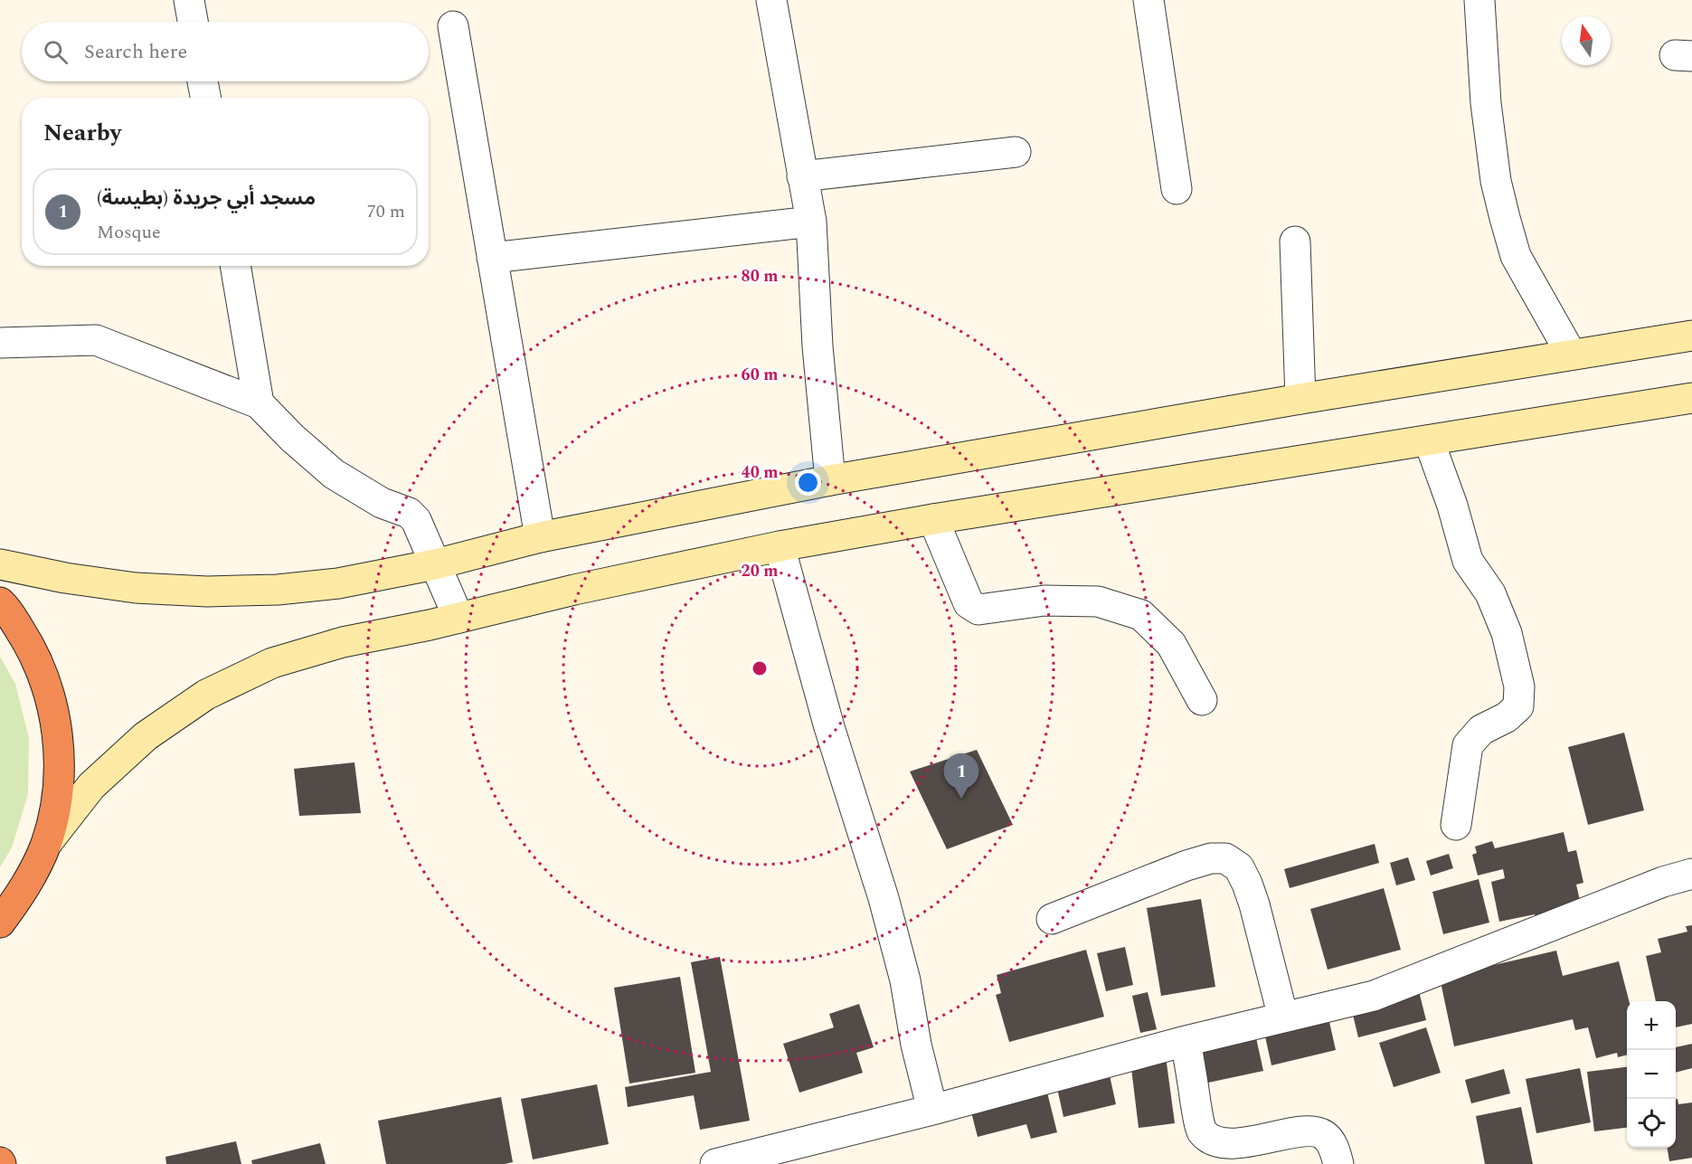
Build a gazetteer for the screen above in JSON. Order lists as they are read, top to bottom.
{
  "north": "top",
  "page": {
    "search": "Search here",
    "heading": "Nearby",
    "list": [
      {
        "mark": "1",
        "name": "مسجد أبي جريدة (بطيسة)",
        "note": "Mosque",
        "value": "70 m"
      }
    ],
    "pins": "1",
    "map_buttons": ["+", "−"]
  },
  "rings": [
    "80 m",
    "60 m",
    "40 m",
    "20 m"
  ]
}
